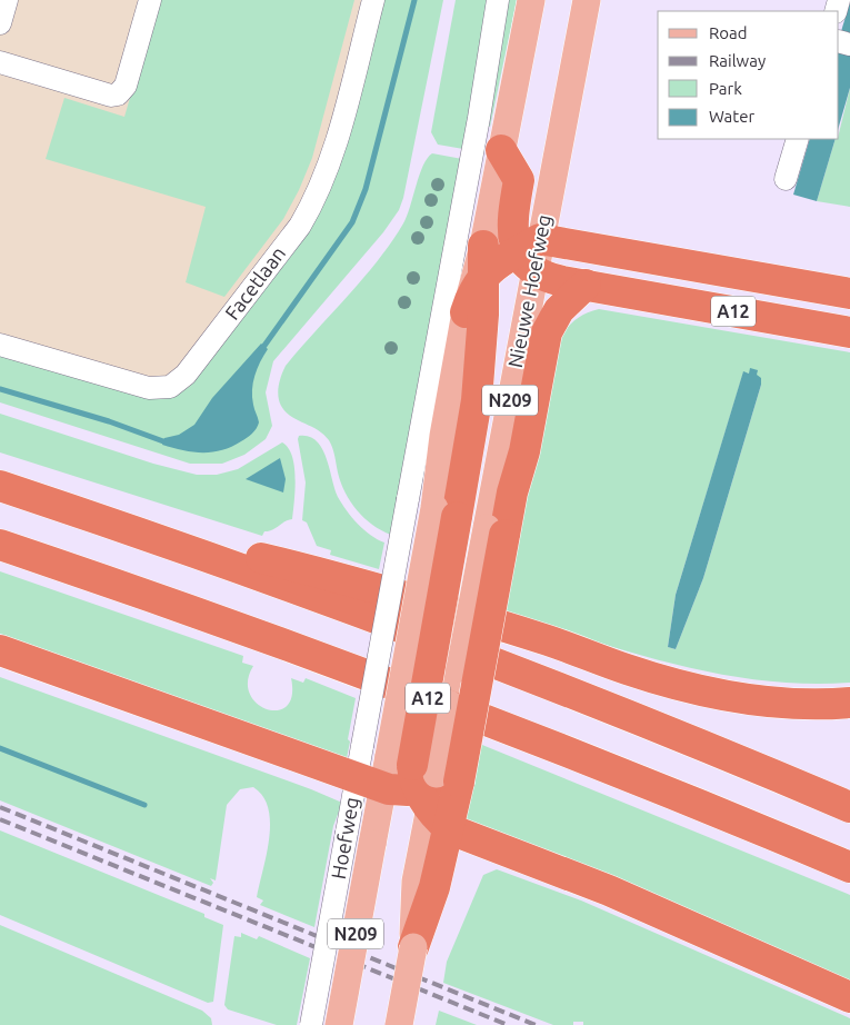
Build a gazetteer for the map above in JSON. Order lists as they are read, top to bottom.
{
  "streets": {
    "highway": ["A12", "N209"],
    "main road": ["Nieuwe Hoefweg", "Hoefweg"],
    "street": ["Facetlaan"]
  },
  "crossings": [
    ["Nieuwe Hoefweg", "A12"],
    ["Nieuwe Hoefweg", "N209"],
    ["A12", "N209"]
  ],
  "legend": [
    "Road",
    "Railway",
    "Park",
    "Water"
  ]
}
